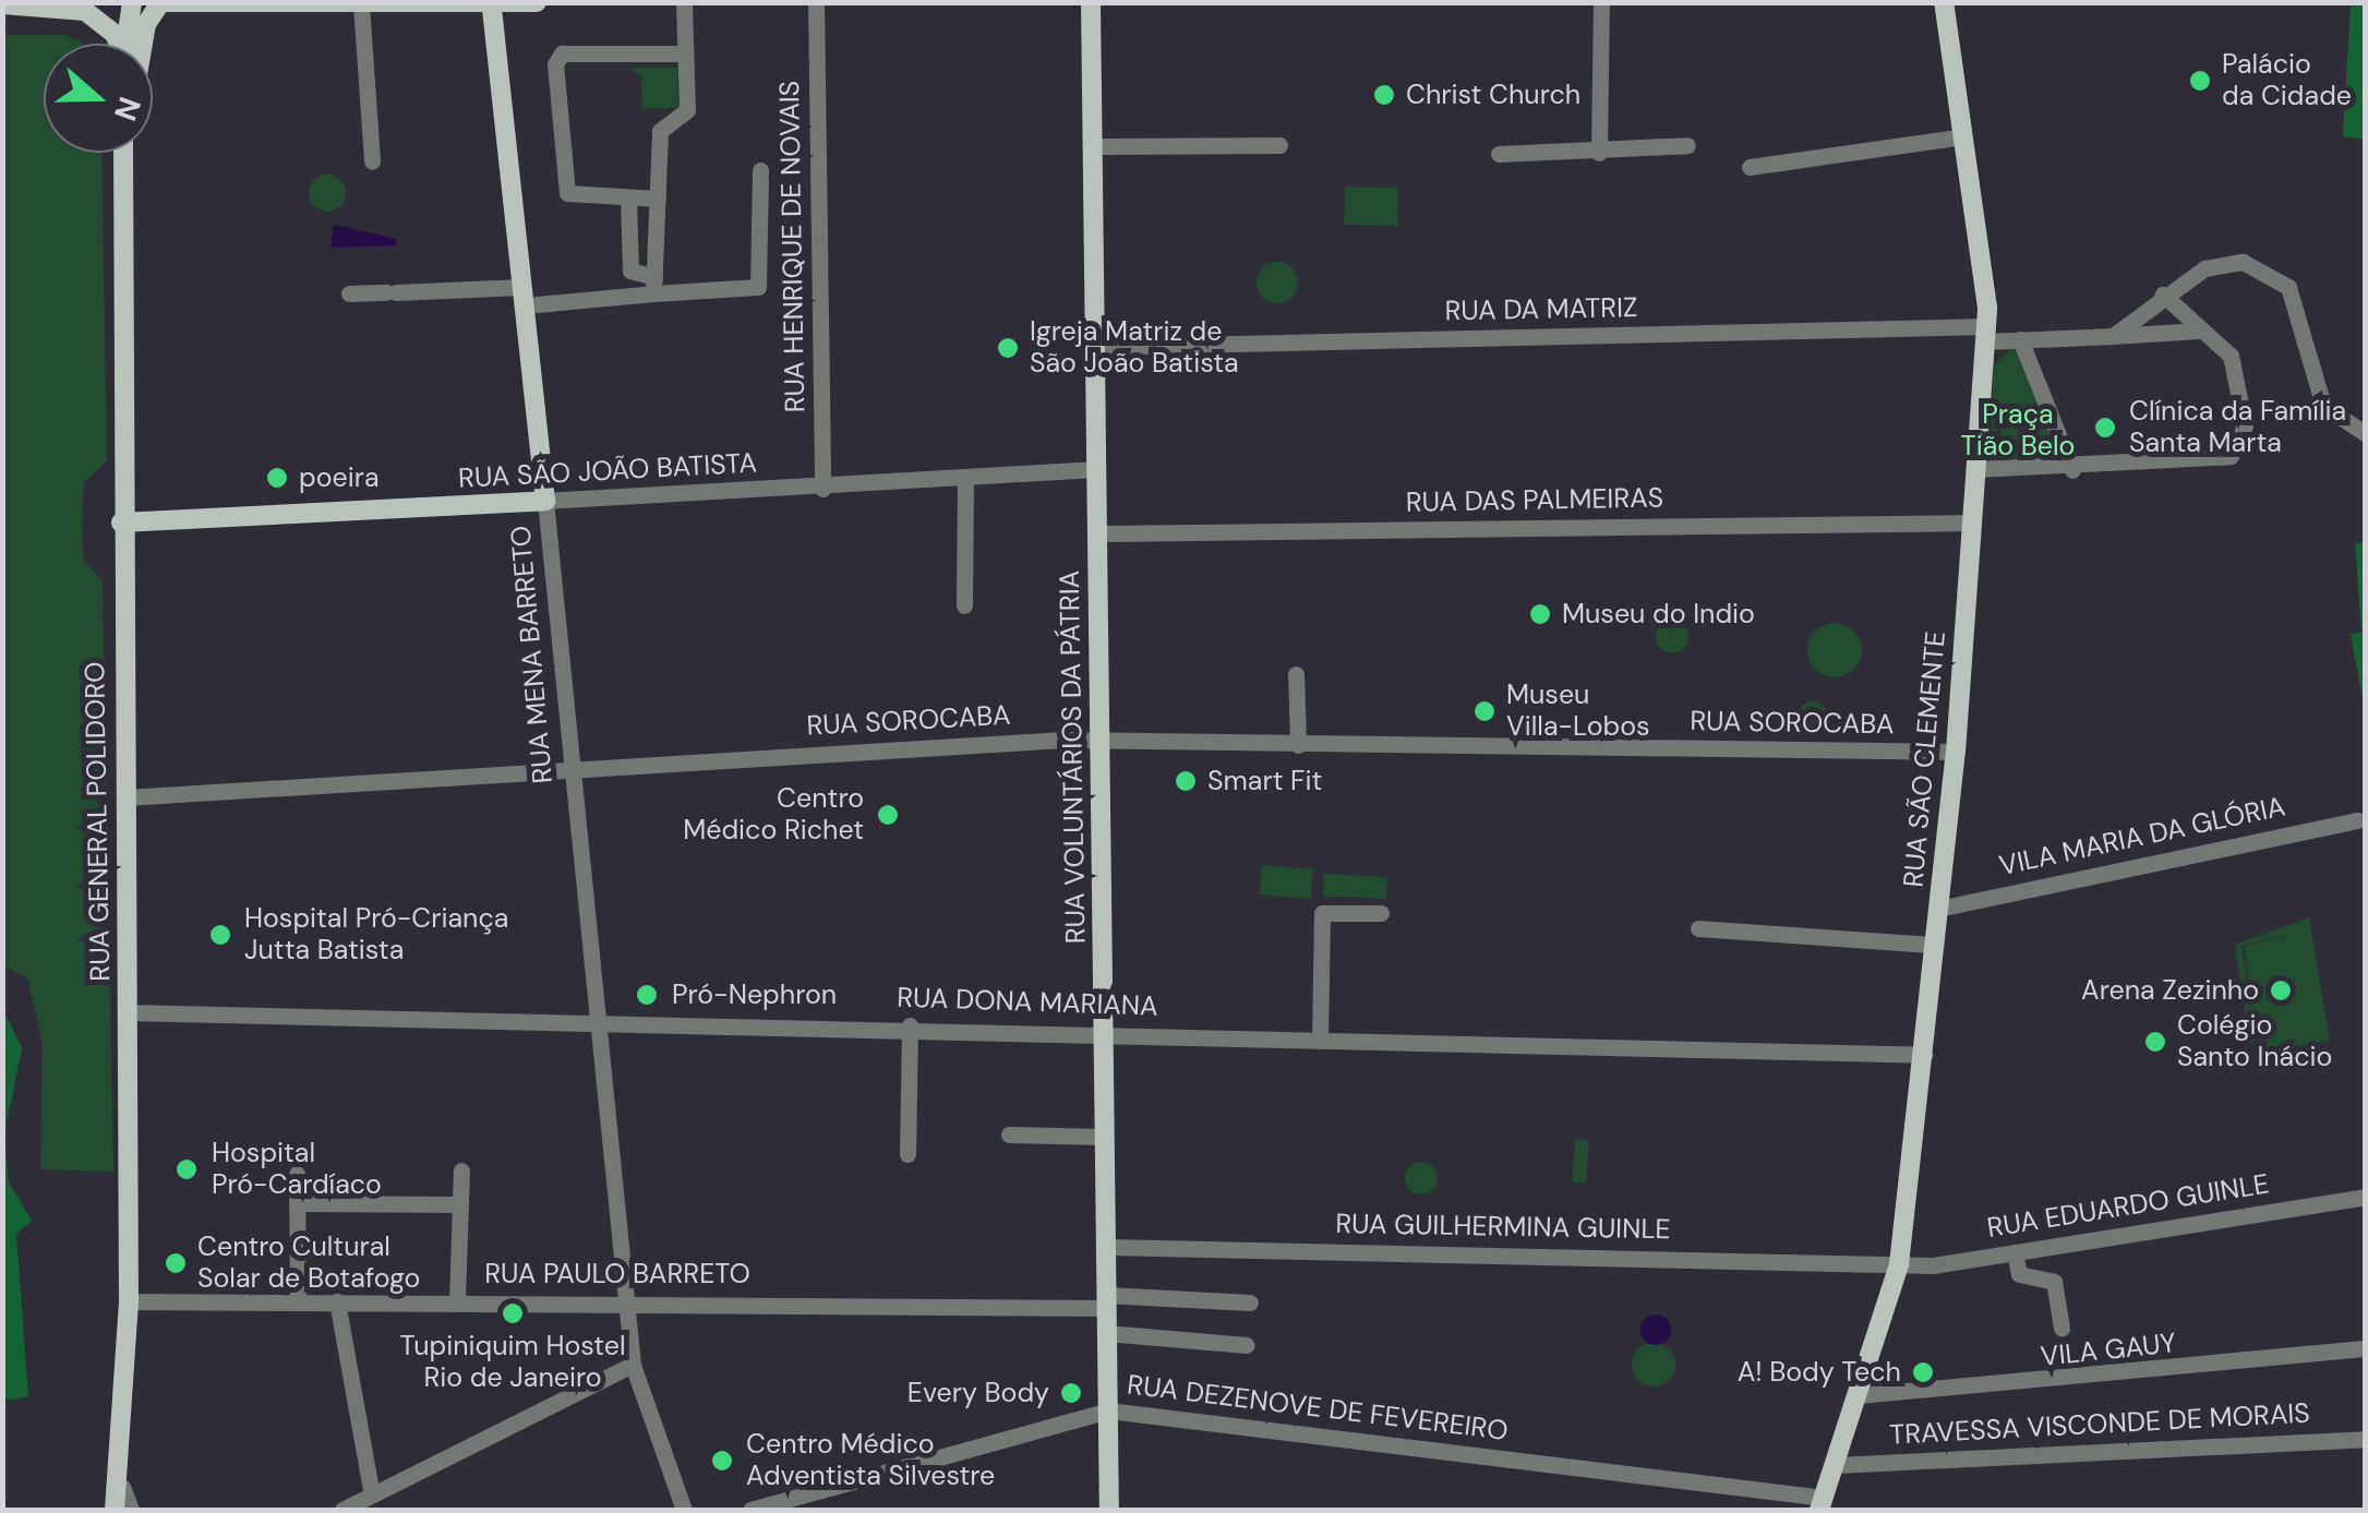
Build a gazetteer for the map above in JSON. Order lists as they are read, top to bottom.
{
  "streets": {
    "main road": [
      "RUA SÃO JOÃO BATISTA",
      "RUA MENA BARRETO",
      "RUA VOLUNTÁRIOS DA PÁTRIA",
      "RUA SÃO CLEMENTE",
      "RUA GENERAL POLIDORO"
    ],
    "street": [
      "RUA HENRIQUE DE NOVAIS",
      "RUA DA MATRIZ",
      "RUA DAS PALMEIRAS",
      "RUA SOROCABA",
      "VILA MARIA DA GLÓRIA",
      "RUA DONA MARIANA",
      "RUA EDUARDO GUINLE",
      "RUA GUILHERMINA GUINLE",
      "RUA PAULO BARRETO",
      "VILA GAUY",
      "RUA DEZENOVE DE FEVEREIRO",
      "TRAVESSA VISCONDE DE MORAIS"
    ]
  },
  "crossings": [
    ["RUA HENRIQUE DE NOVAIS", "RUA SÃO JOÃO BATISTA"],
    ["RUA DA MATRIZ", "RUA VOLUNTÁRIOS DA PÁTRIA"],
    ["RUA DA MATRIZ", "RUA SÃO CLEMENTE"],
    ["RUA SÃO JOÃO BATISTA", "RUA MENA BARRETO"],
    ["RUA SÃO JOÃO BATISTA", "RUA VOLUNTÁRIOS DA PÁTRIA"],
    ["RUA SÃO JOÃO BATISTA", "RUA GENERAL POLIDORO"],
    ["RUA DAS PALMEIRAS", "RUA VOLUNTÁRIOS DA PÁTRIA"],
    ["RUA DAS PALMEIRAS", "RUA SÃO CLEMENTE"],
    ["RUA MENA BARRETO", "RUA SOROCABA"],
    ["RUA MENA BARRETO", "RUA DONA MARIANA"],
    ["RUA MENA BARRETO", "RUA PAULO BARRETO"],
    ["RUA SOROCABA", "RUA VOLUNTÁRIOS DA PÁTRIA"],
    ["RUA SOROCABA", "RUA SÃO CLEMENTE"],
    ["RUA SOROCABA", "RUA GENERAL POLIDORO"],
    ["RUA VOLUNTÁRIOS DA PÁTRIA", "RUA DONA MARIANA"],
    ["RUA VOLUNTÁRIOS DA PÁTRIA", "RUA GUILHERMINA GUINLE"],
    ["RUA VOLUNTÁRIOS DA PÁTRIA", "RUA PAULO BARRETO"],
    ["RUA VOLUNTÁRIOS DA PÁTRIA", "RUA DEZENOVE DE FEVEREIRO"],
    ["RUA SÃO CLEMENTE", "VILA MARIA DA GLÓRIA"],
    ["RUA SÃO CLEMENTE", "RUA DONA MARIANA"],
    ["RUA SÃO CLEMENTE", "RUA EDUARDO GUINLE"],
    ["RUA SÃO CLEMENTE", "RUA GUILHERMINA GUINLE"],
    ["RUA SÃO CLEMENTE", "VILA GAUY"],
    ["RUA SÃO CLEMENTE", "RUA DEZENOVE DE FEVEREIRO"],
    ["RUA SÃO CLEMENTE", "TRAVESSA VISCONDE DE MORAIS"],
    ["RUA GENERAL POLIDORO", "RUA DONA MARIANA"],
    ["RUA GENERAL POLIDORO", "RUA PAULO BARRETO"],
    ["RUA EDUARDO GUINLE", "RUA GUILHERMINA GUINLE"]
  ],
  "parks": ["Praça Tião Belo"],
  "places": [
    "Palácio da Cidade",
    "Christ Church",
    "Igreja Matriz de São João Batista",
    "Clínica da Família Santa Marta",
    "poeira",
    "Museu do Indio",
    "Museu Villa-Lobos",
    "Smart Fit",
    "Centro Médico Richet",
    "Hospital Pró-Criança Jutta Batista",
    "Arena Zezinho",
    "Pró-Nephron",
    "Colégio Santo Inácio",
    "Hospital Pró-Cardíaco",
    "Centro Cultural Solar de Botafogo",
    "Tupiniquim Hostel Rio de Janeiro",
    "A! Body Tech",
    "Every Body",
    "Centro Médico Adventista Silvestre"
  ],
  "north": "right"
}
